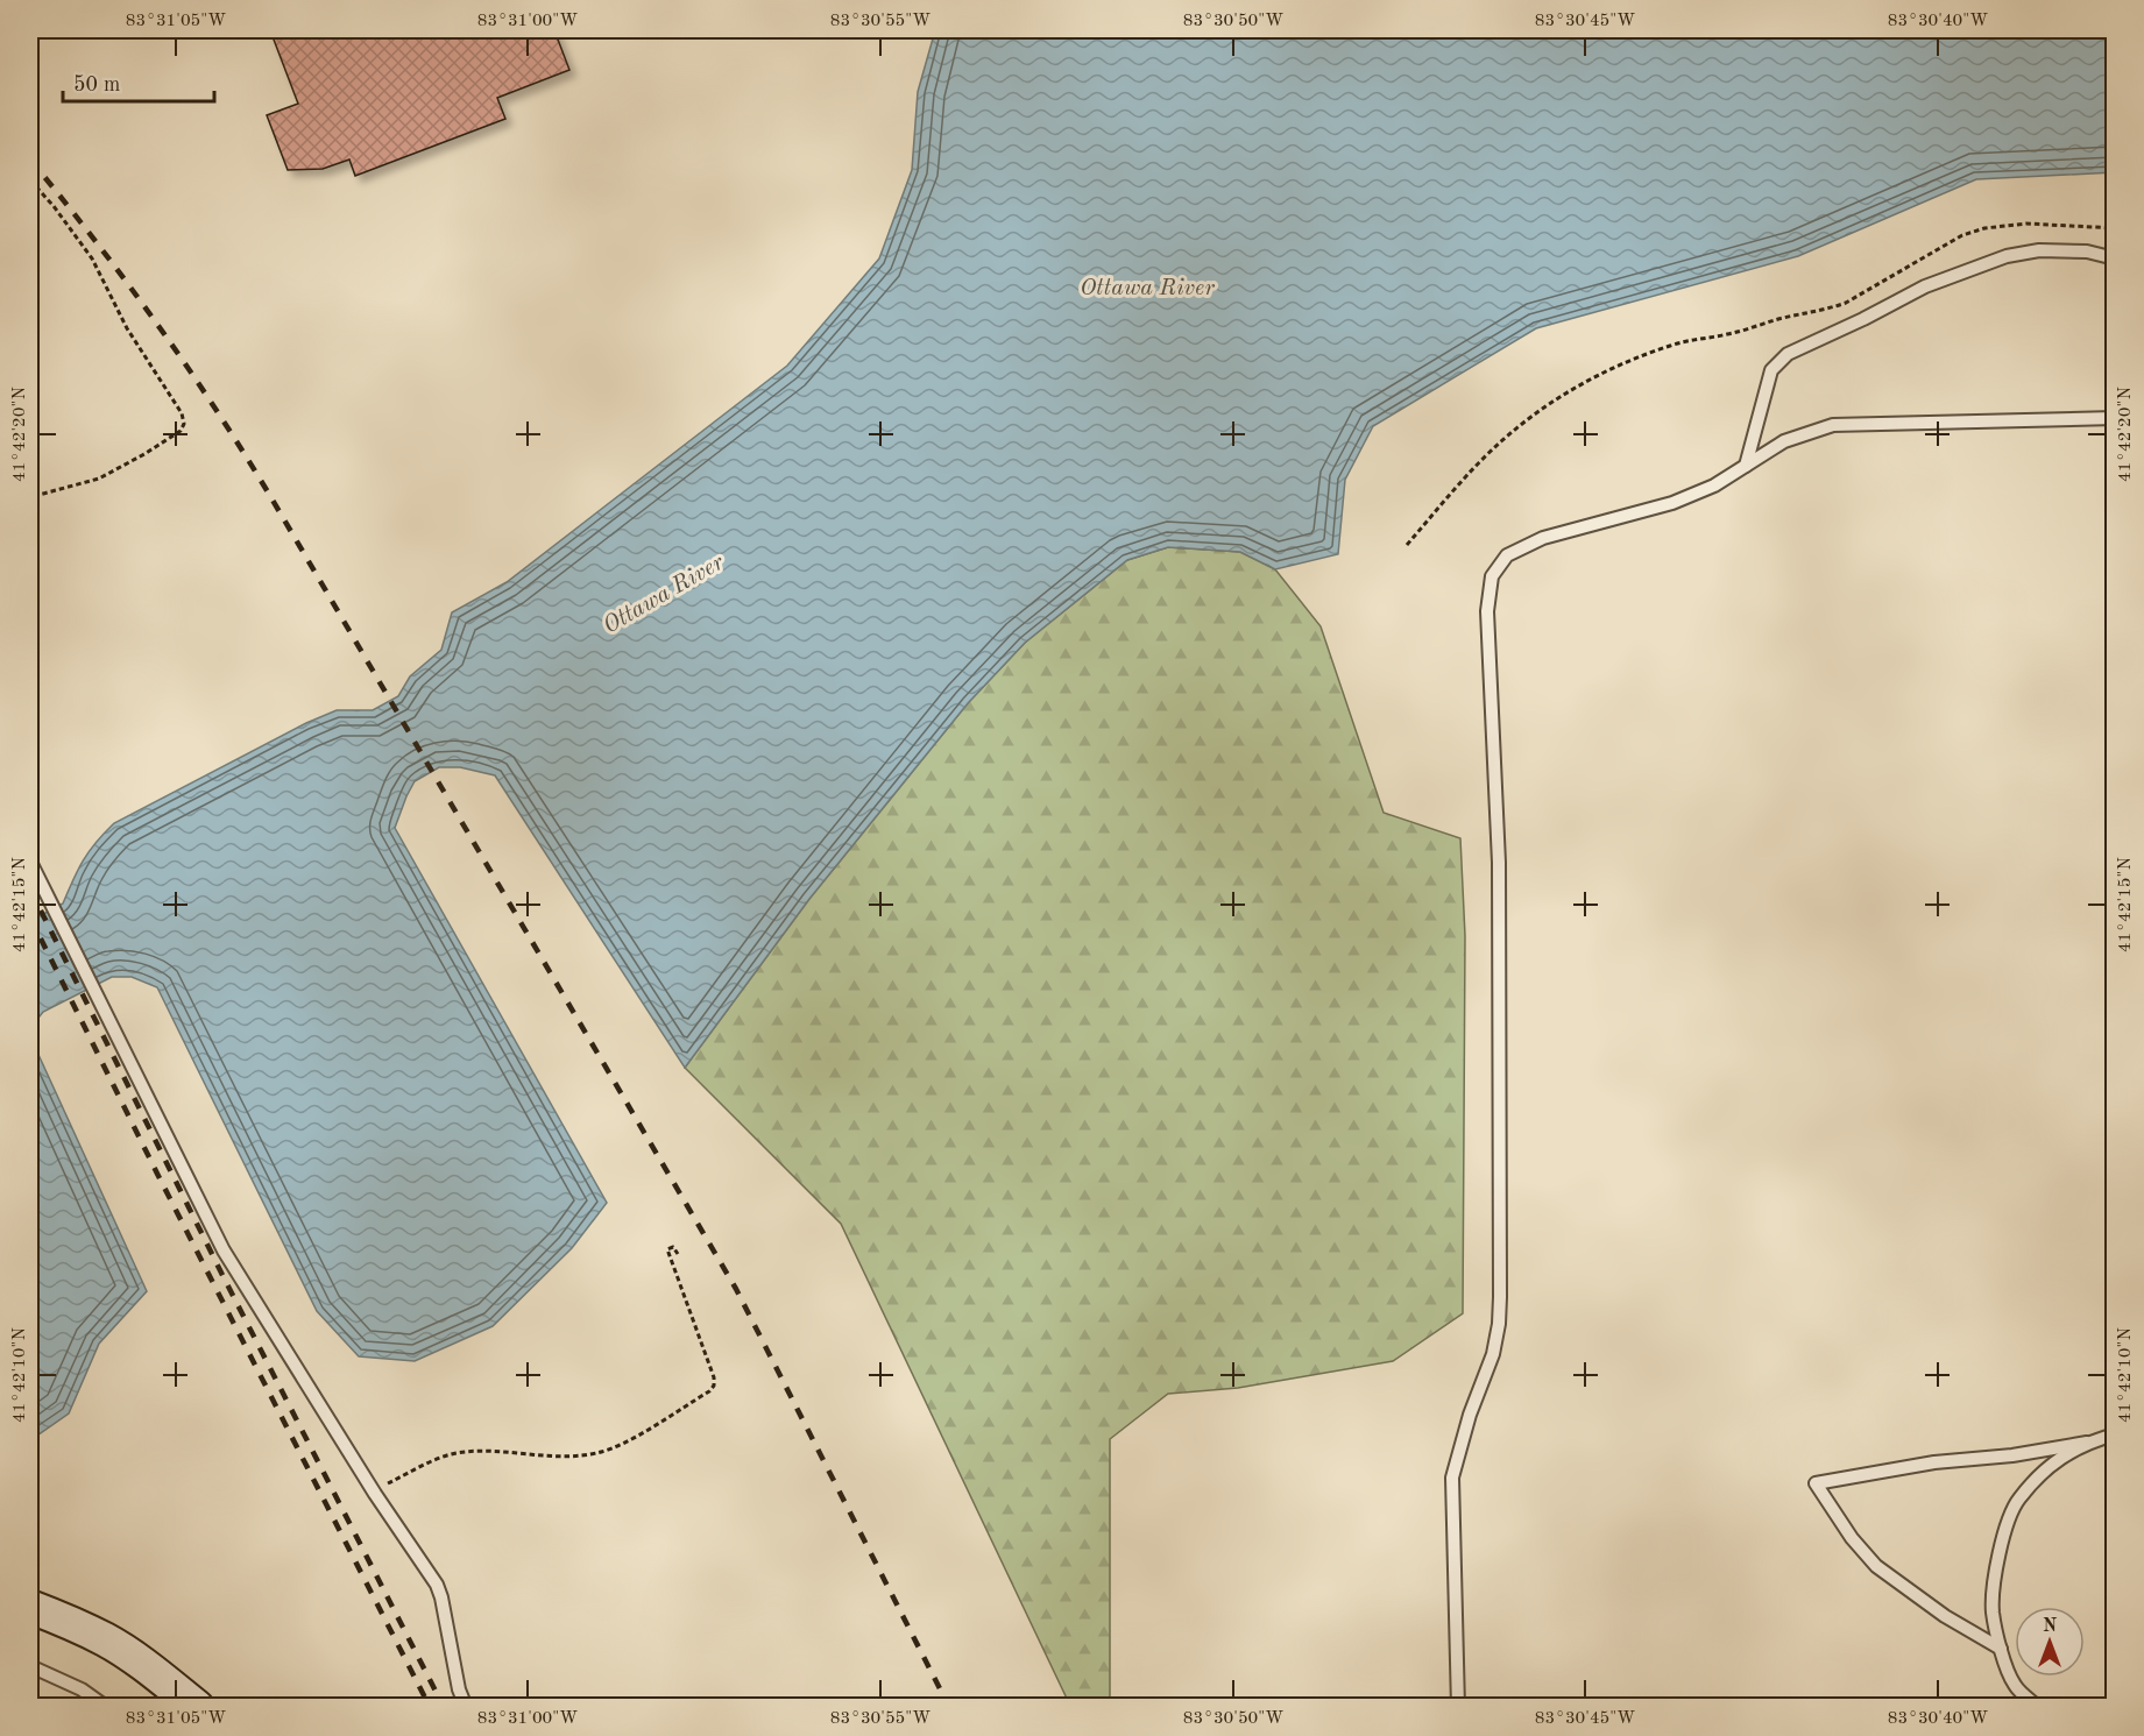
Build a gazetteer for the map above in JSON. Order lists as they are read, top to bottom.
{
  "water": ["Ottawa River"],
  "scale_bar": "50 m",
  "north": "top",
  "coordinates": [
    "83°31'05\"W",
    "83°31'00\"W",
    "83°30'55\"W",
    "83°30'50\"W",
    "83°30'45\"W",
    "83°30'40\"W",
    "41°42'20\"N",
    "41°42'15\"N",
    "41°42'10\"N"
  ]
}
